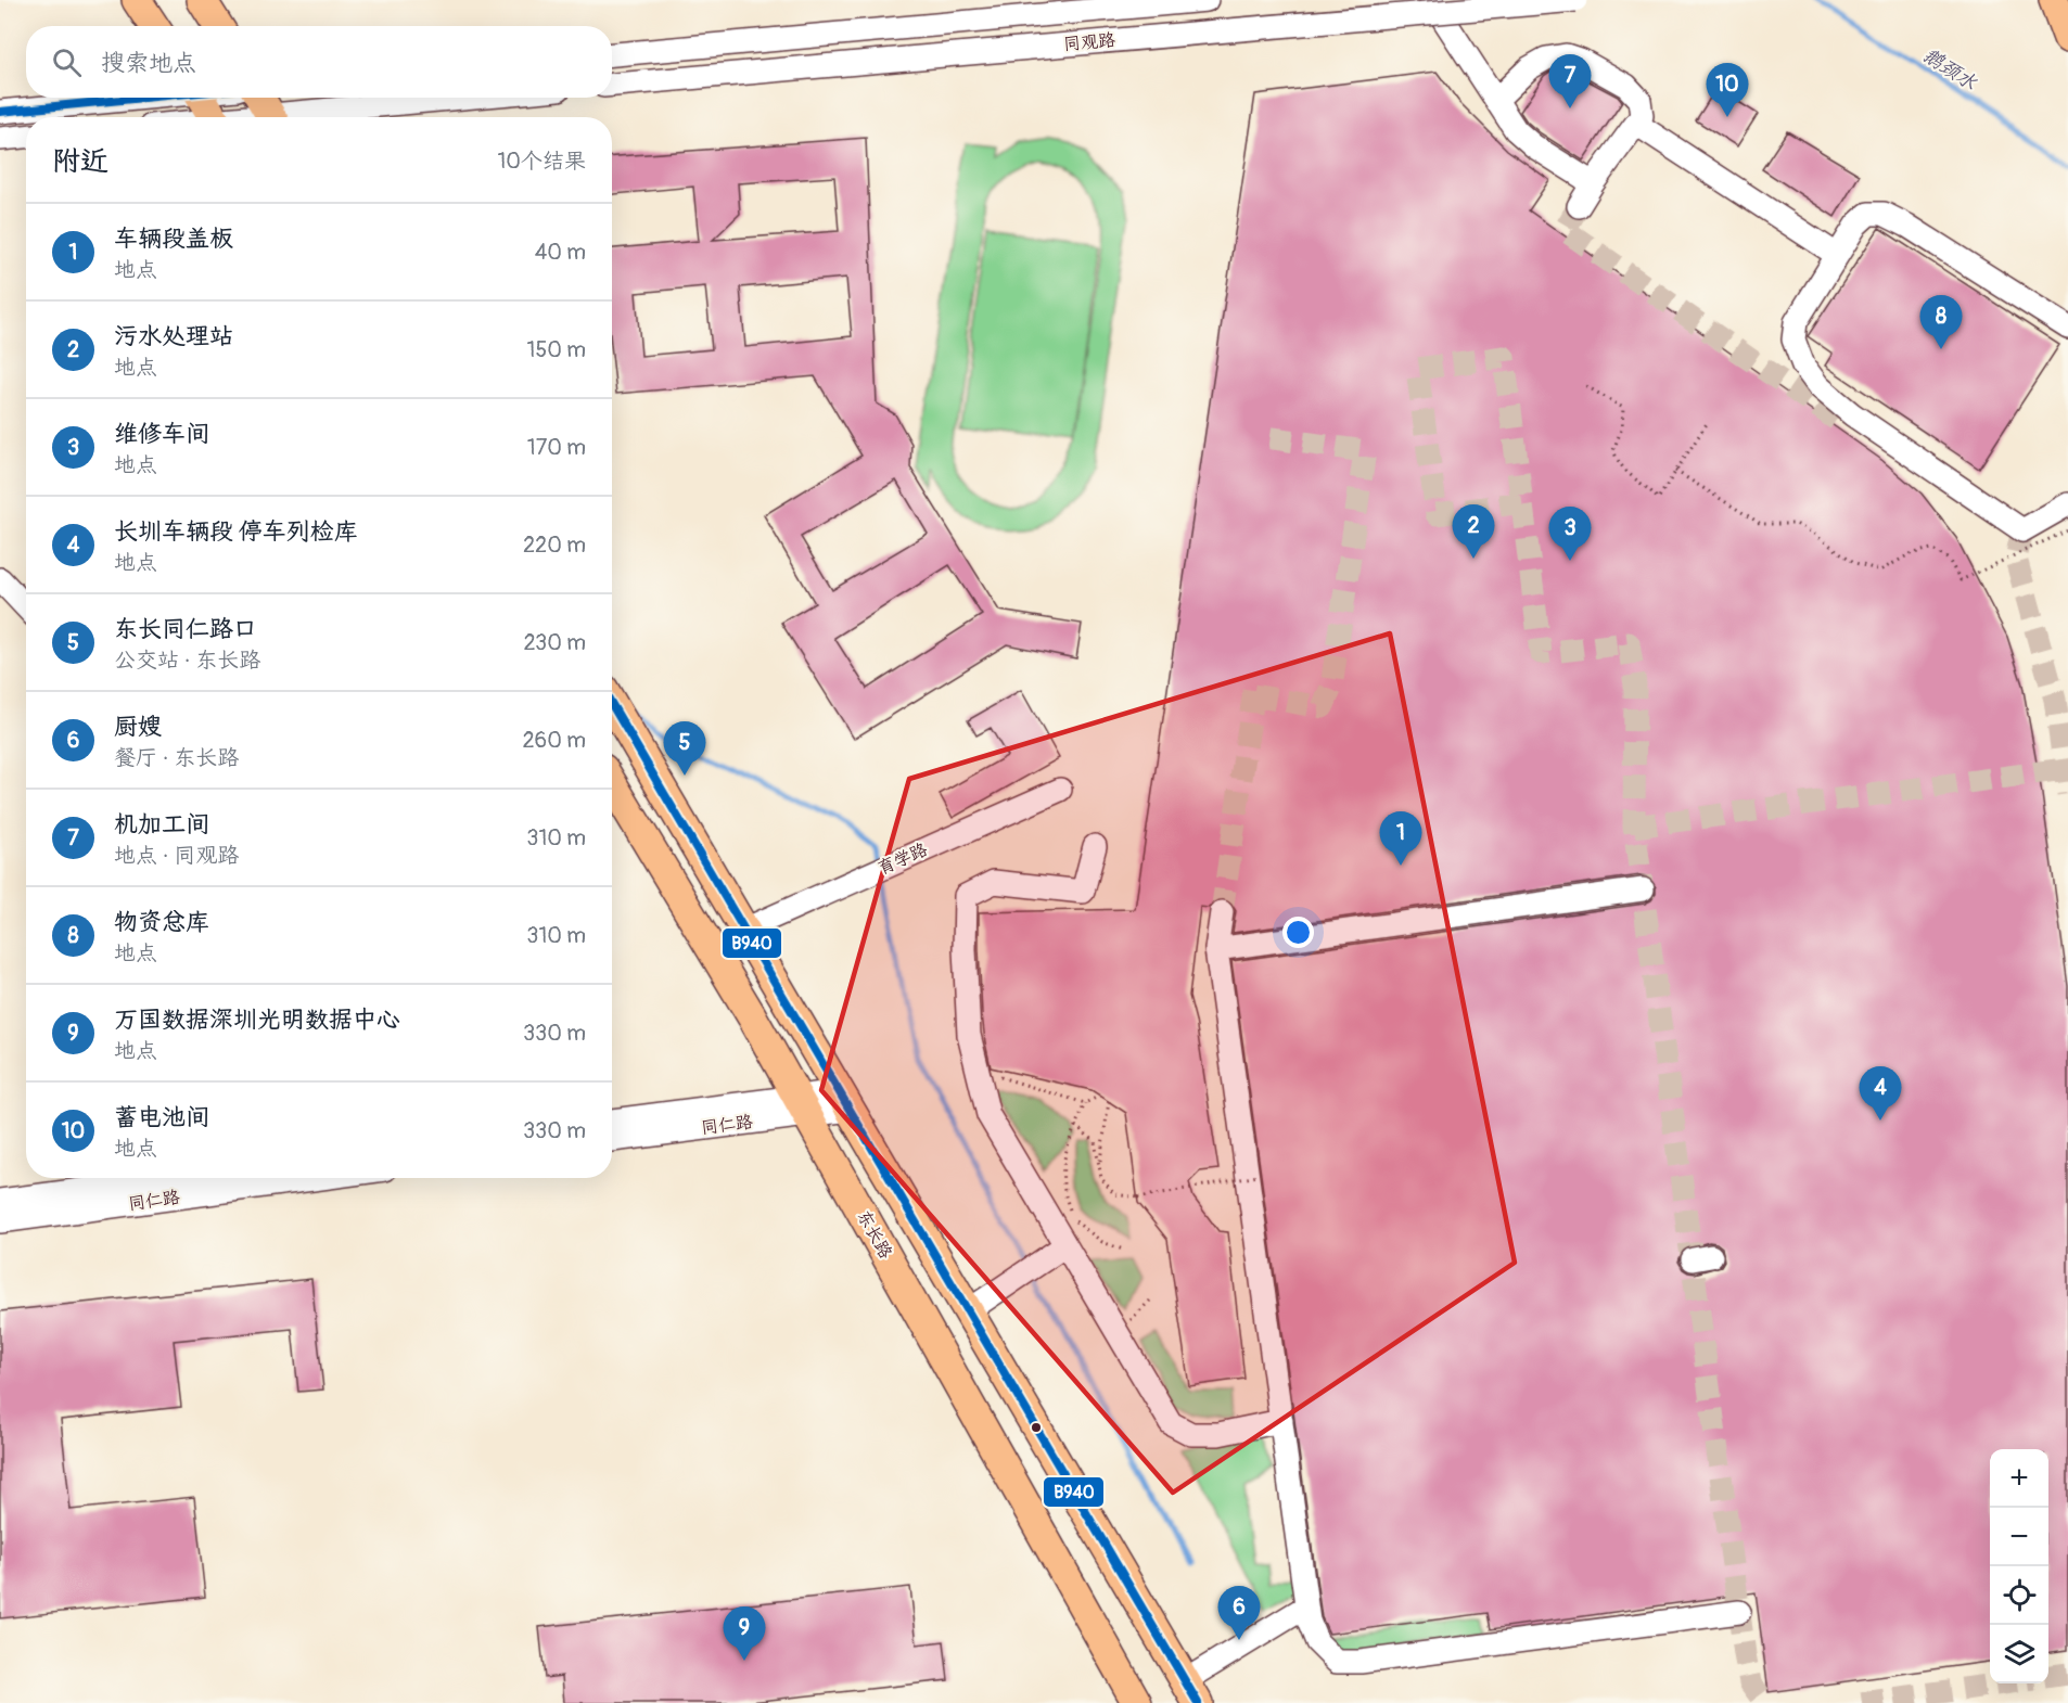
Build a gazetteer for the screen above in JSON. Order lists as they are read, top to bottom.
{
  "streets": {
    "main road": ["东长路"],
    "street": ["同观路", "育学路", "同仁路"]
  },
  "crossings": [
    ["同仁路", "东长路"]
  ],
  "water": ["鹅颈水"],
  "lines": ["transit line B940"],
  "page": {
    "search": "搜索地点",
    "pins": [
      "7",
      "10",
      "8",
      "2",
      "3",
      "5",
      "1",
      "4",
      "6",
      "9"
    ],
    "heading": ["附近", "10个结果"],
    "list": [
      {
        "mark": "1",
        "name": "车辆段盖板",
        "note": "地点",
        "value": "40 m"
      },
      {
        "mark": "2",
        "name": "污水处理站",
        "note": "地点",
        "value": "150 m"
      },
      {
        "mark": "3",
        "name": "维修车间",
        "note": "地点",
        "value": "170 m"
      },
      {
        "mark": "4",
        "name": "长圳车辆段 停车列检库",
        "note": "地点",
        "value": "220 m"
      },
      {
        "mark": "5",
        "name": "东长同仁路口",
        "note": "公交站 · 东长路",
        "value": "230 m"
      },
      {
        "mark": "6",
        "name": "厨嫂",
        "note": "餐厅 · 东长路",
        "value": "260 m"
      },
      {
        "mark": "7",
        "name": "机加工间",
        "note": "地点 · 同观路",
        "value": "310 m"
      },
      {
        "mark": "8",
        "name": "物资总库",
        "note": "地点",
        "value": "310 m"
      },
      {
        "mark": "9",
        "name": "万国数据深圳光明数据中心",
        "note": "地点",
        "value": "330 m"
      },
      {
        "mark": "10",
        "name": "蓄电池间",
        "note": "地点",
        "value": "330 m"
      }
    ],
    "map_buttons": ["+", "−"]
  }
}
